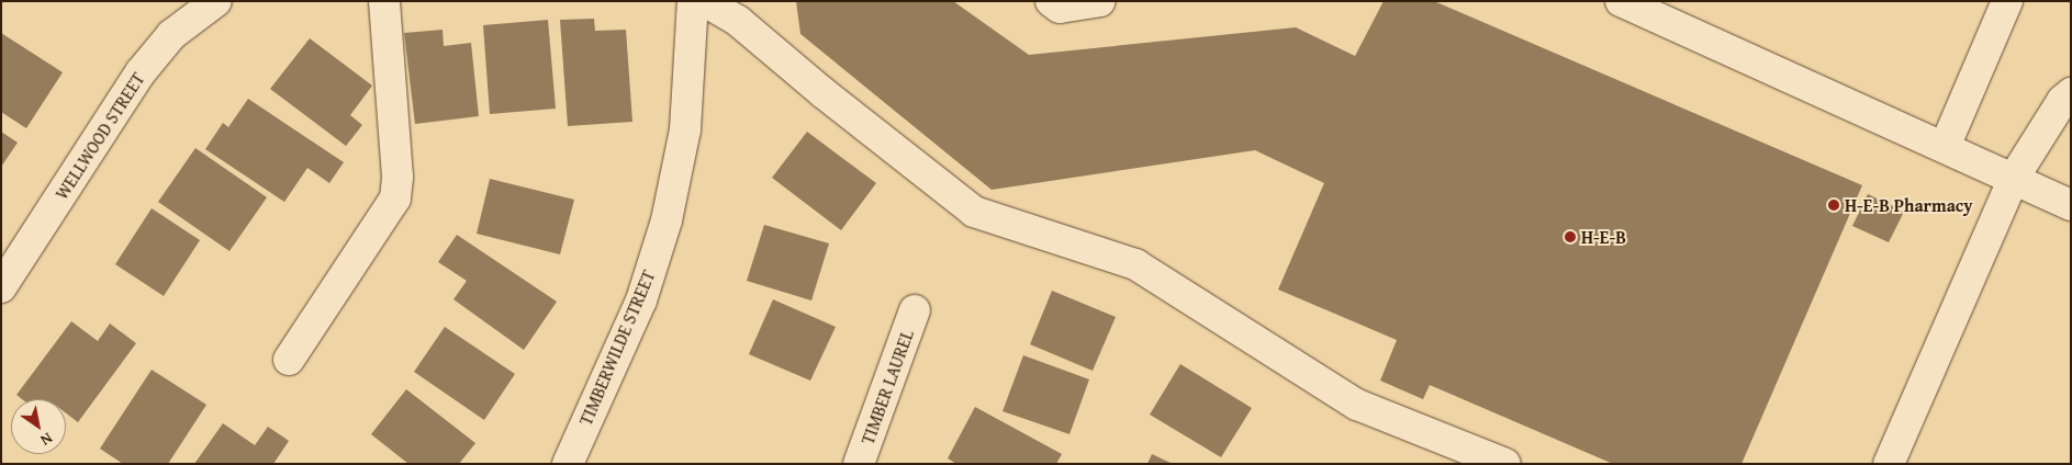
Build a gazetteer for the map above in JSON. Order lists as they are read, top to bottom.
{
  "streets": {
    "street": ["WELLWOOD STREET", "TIMBERWILDE STREET", "TIMBER LAUREL"]
  },
  "places": ["H-E-B Pharmacy", "H-E-B"],
  "north": "bottom right"
}
